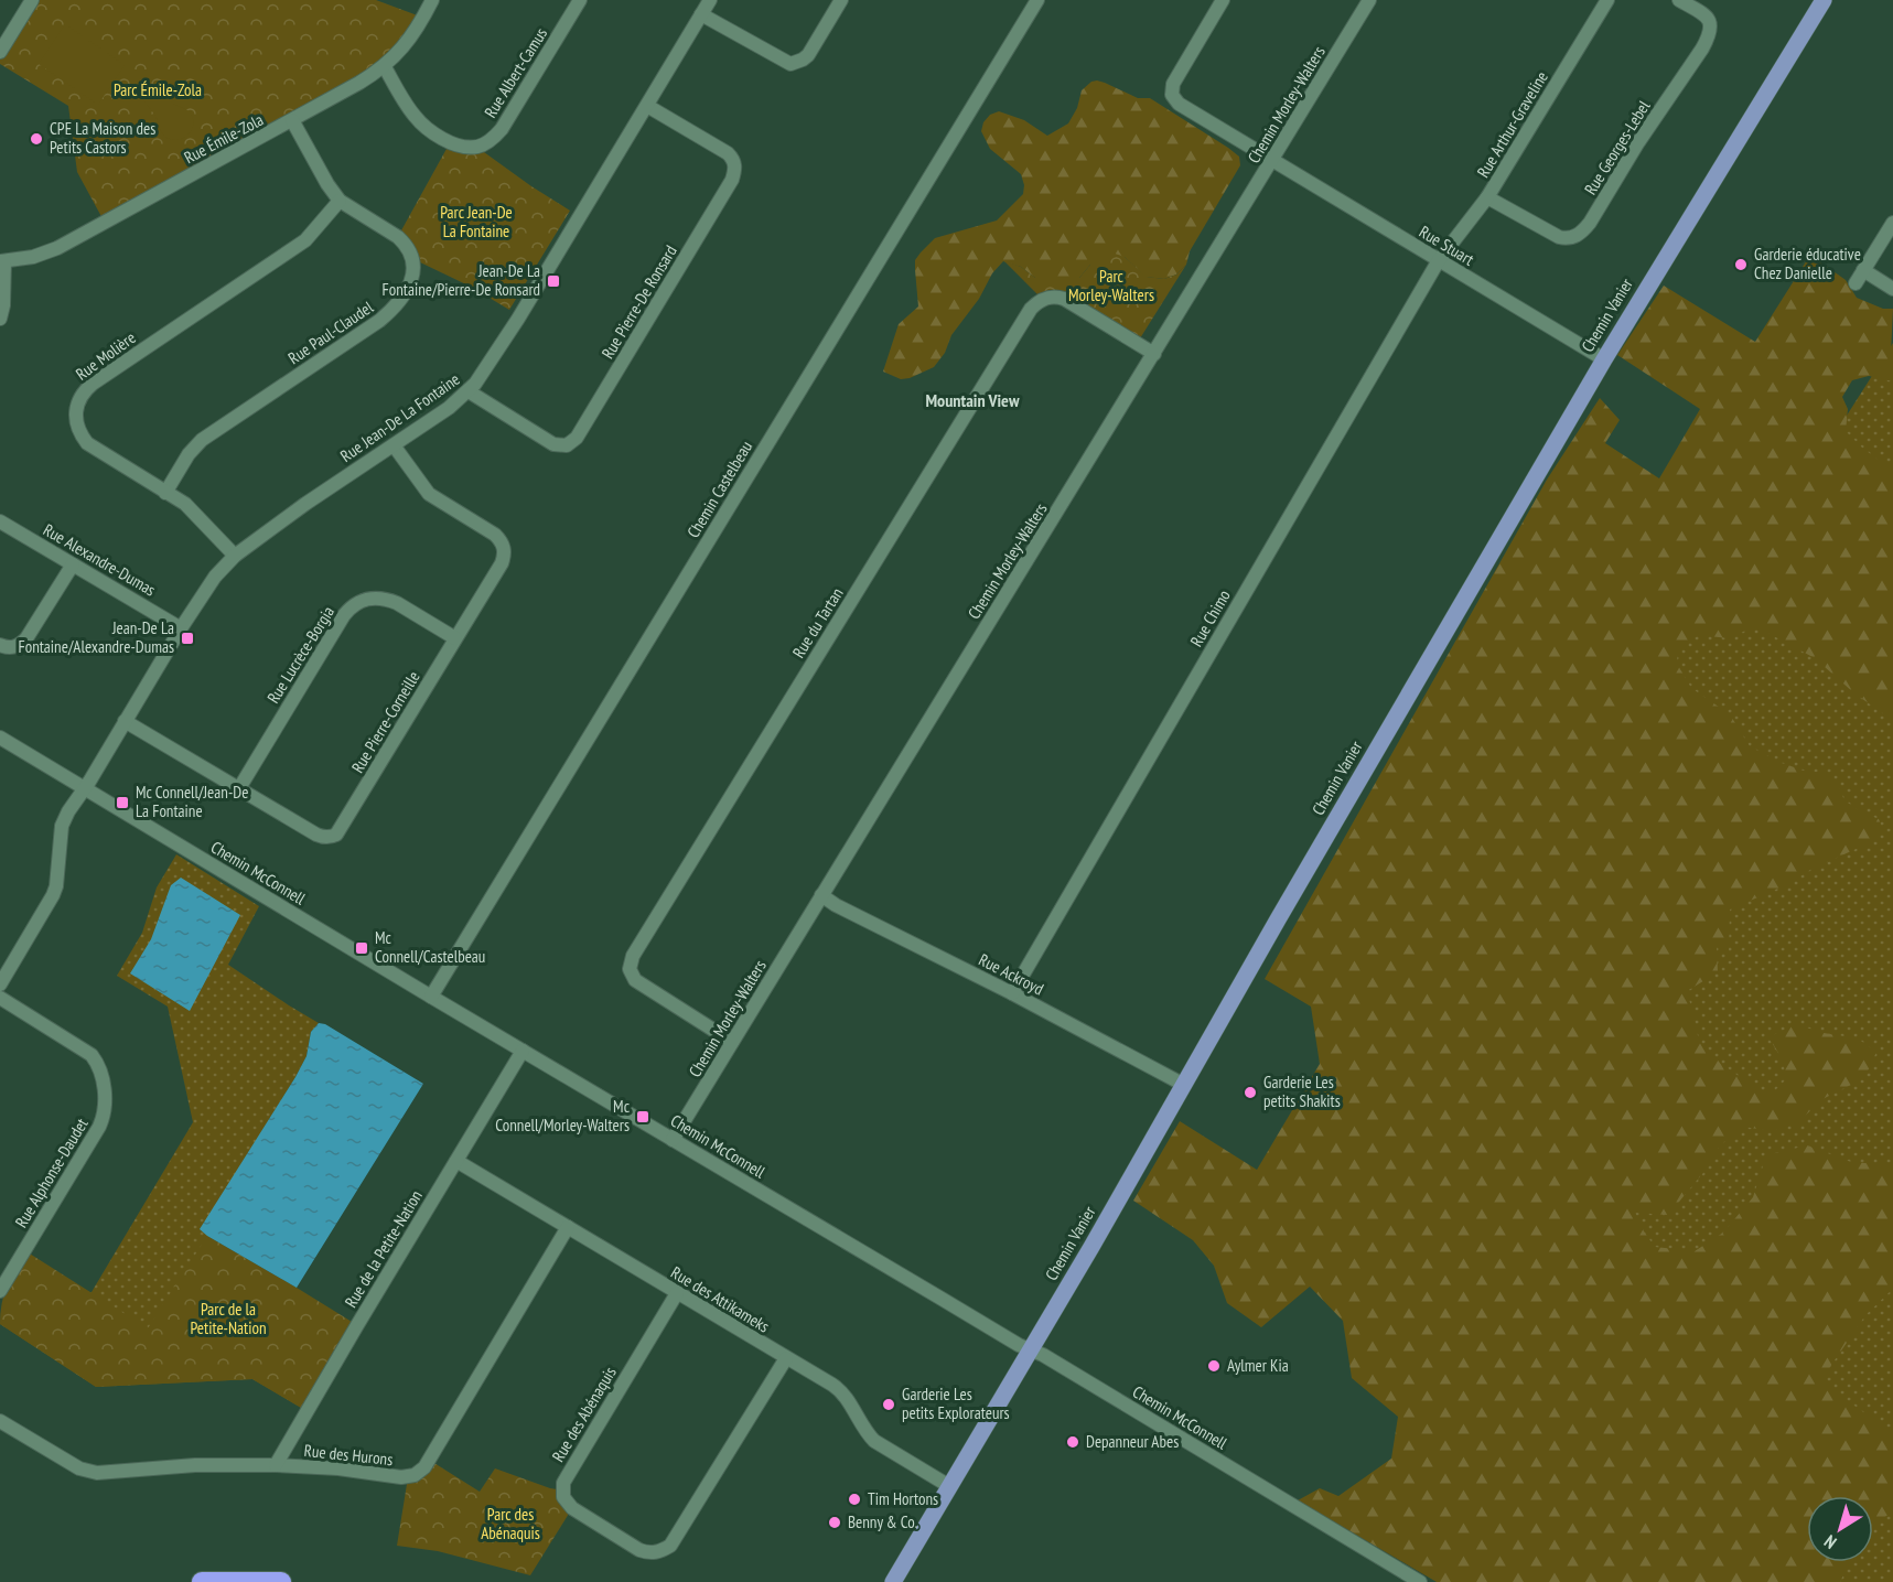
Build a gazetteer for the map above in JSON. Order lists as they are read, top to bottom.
{
  "streets": {
    "main road": ["Chemin Vanier"],
    "street": [
      "Rue Albert-Camus",
      "Chemin Morley-Walters",
      "Rue Arthur-Graveline",
      "Rue Émile-Zola",
      "Rue Georges-Lebel",
      "Rue Stuart",
      "Rue Pierre-De Ronsard",
      "Rue Paul-Claudel",
      "Rue Molière",
      "Rue Jean-De La Fontaine",
      "Chemin Castelbeau",
      "Rue Alexandre-Dumas",
      "Rue Chimo",
      "Rue du Tartan",
      "Rue Lucrèce-Borgia",
      "Rue Pierre-Corneille",
      "Chemin McConnell",
      "Rue Ackroyd",
      "Rue Alphonse-Daudet",
      "Rue de la Petite-Nation",
      "Rue des Attikameks",
      "Rue des Abénaquis",
      "Rue des Hurons"
    ]
  },
  "crossings": [
    ["Rue Albert-Camus", "Rue Émile-Zola"],
    ["Chemin Morley-Walters", "Rue Stuart"],
    ["Chemin Morley-Walters", "Rue du Tartan"],
    ["Chemin Morley-Walters", "Chemin McConnell"],
    ["Chemin Morley-Walters", "Rue Ackroyd"],
    ["Rue Arthur-Graveline", "Rue Georges-Lebel"],
    ["Rue Arthur-Graveline", "Rue Stuart"],
    ["Rue Arthur-Graveline", "Rue Chimo"],
    ["Rue Émile-Zola", "Rue Paul-Claudel"],
    ["Rue Stuart", "Chemin Vanier"],
    ["Rue Stuart", "Rue Chimo"],
    ["Rue Pierre-De Ronsard", "Rue Jean-De La Fontaine"],
    ["Chemin Vanier", "Chemin McConnell"],
    ["Chemin Vanier", "Rue Ackroyd"],
    ["Chemin Vanier", "Rue des Attikameks"],
    ["Rue Paul-Claudel", "Rue Molière"],
    ["Rue Molière", "Rue Jean-De La Fontaine"],
    ["Rue Jean-De La Fontaine", "Rue Alexandre-Dumas"],
    ["Rue Jean-De La Fontaine", "Rue Pierre-Corneille"],
    ["Rue Jean-De La Fontaine", "Chemin McConnell"],
    ["Chemin Castelbeau", "Chemin McConnell"],
    ["Rue Chimo", "Rue Ackroyd"],
    ["Rue Lucrèce-Borgia", "Rue Pierre-Corneille"],
    ["Chemin McConnell", "Rue de la Petite-Nation"],
    ["Rue de la Petite-Nation", "Rue des Attikameks"],
    ["Rue de la Petite-Nation", "Rue des Hurons"],
    ["Rue des Attikameks", "Rue des Abénaquis"],
    ["Rue des Attikameks", "Rue des Hurons"]
  ],
  "districts": ["Mountain View"],
  "parks": [
    "Parc Émile-Zola",
    "Parc Jean-De La Fontaine",
    "Parc Morley-Walters",
    "Parc de la Petite-Nation",
    "Parc des Abénaquis"
  ],
  "places": {
    "other": [
      "CPE La Maison des Petits Castors",
      "Garderie éducative Chez Danielle",
      "Garderie Les petits Shakits",
      "Aylmer Kia",
      "Garderie Les petits Explorateurs",
      "Depanneur Abes",
      "Tim Hortons",
      "Benny & Co."
    ],
    "transit": [
      "Jean-De La Fontaine/Pierre-De Ronsard",
      "Jean-De La Fontaine/Alexandre-Dumas",
      "Mc Connell/Jean-De La Fontaine",
      "Mc Connell/Castelbeau",
      "Mc Connell/Morley-Walters"
    ]
  },
  "north": "bottom left"
}
